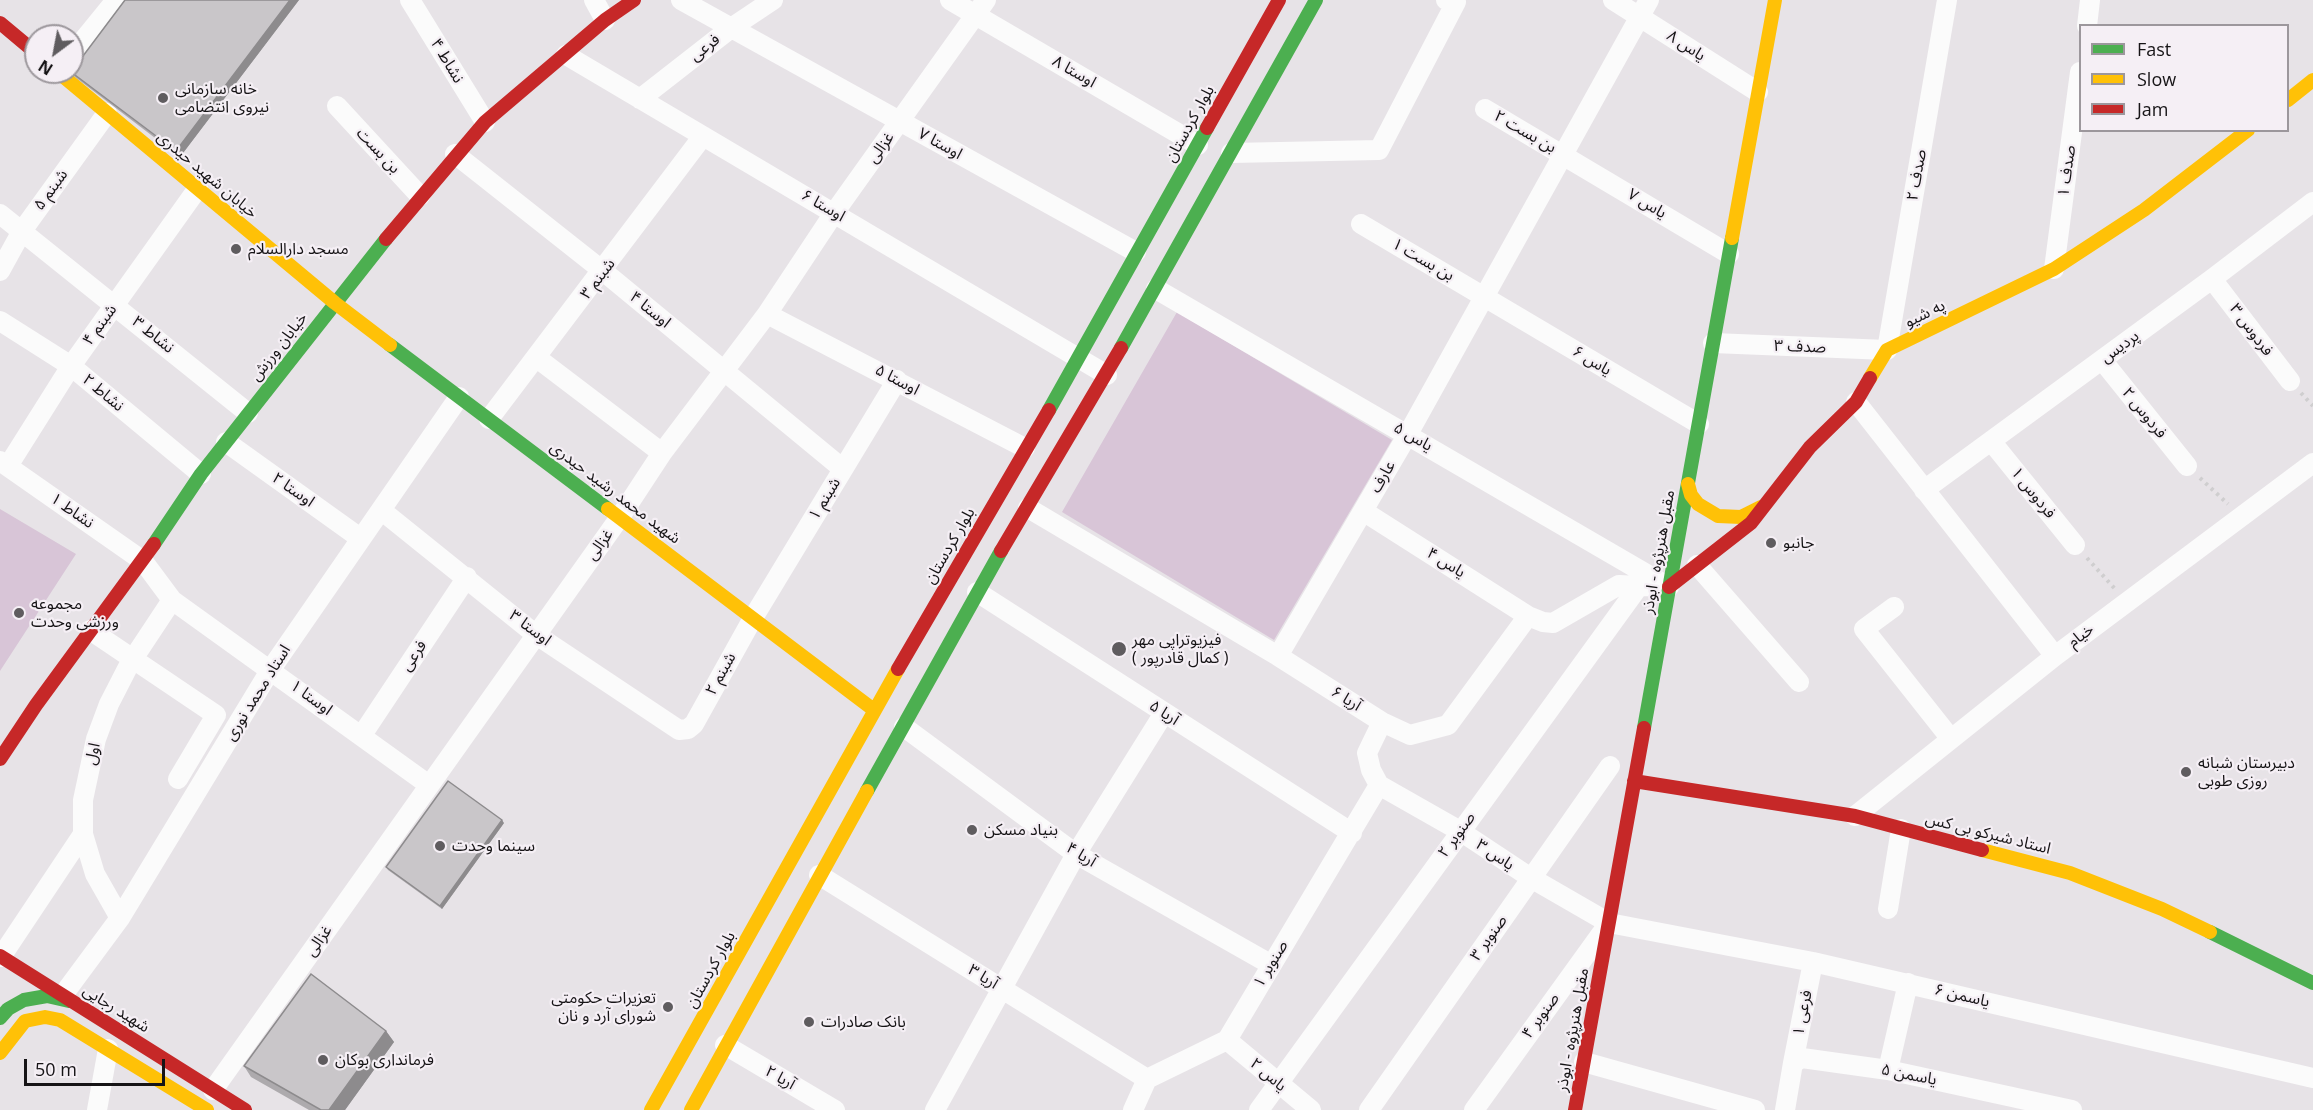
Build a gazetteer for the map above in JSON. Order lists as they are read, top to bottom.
{
  "streets": {
    "street": [
      "یاس ۸",
      "فرعی",
      "نشاط ۴",
      "اوستا ۸",
      "بلوار کردستان",
      "بن بست ۲",
      "اوستا ۷",
      "غزالی",
      "بن بست",
      "صدف ۱",
      "خیابان شهید حیدری",
      "صدف ۲",
      "شبنم ۵",
      "یاس ۷",
      "اوستا ۶",
      "بن بست ۱",
      "شبنم ۳",
      "اوستا ۴",
      "په شیو",
      "شبنم ۴",
      "فردوس ۳",
      "نشاط ۳",
      "خیابان ورزش",
      "صدف ۳",
      "پردیس",
      "یاس ۶",
      "اوستا ۵",
      "نشاط ۲",
      "فردوس ۲",
      "یاس ۵",
      "عارف",
      "اوستا ۲",
      "شهید محمد رشید حیدری",
      "فردوس ۱",
      "شبنم ۱",
      "نشاط ۱",
      "مقبل هنرپژوه - ابوذر",
      "یاس ۴",
      "اوستا ۳",
      "خیام",
      "شبنم ۲",
      "استاد محمد نوری",
      "اوستا ۱",
      "آریا ۶",
      "آریا ۵",
      "اول",
      "استاد شیرکو بی کس",
      "صنوبر ۲",
      "آریا ۴",
      "یاس ۳",
      "صنوبر ۳",
      "صنوبر ۱",
      "آریا ۳",
      "یاسمن ۶",
      "شهید رجایی",
      "فرعی ۱",
      "صنوبر ۴",
      "یاس ۲",
      "یاسمن ۵",
      "آریا ۲"
    ]
  },
  "crossings": [
    ["یاس ۸", "عارف"],
    ["یاس ۸", "مقبل هنرپژوه - ابوذر"],
    ["فرعی", "اوستا ۷"],
    ["فرعی", "اوستا ۶"],
    ["فرعی", "اوستا ۳"],
    ["فرعی", "اوستا ۱"],
    ["نشاط ۴", "خیابان ورزش"],
    ["اوستا ۸", "بلوار کردستان"],
    ["اوستا ۸", "غزالی"],
    ["بلوار کردستان", "اوستا ۷"],
    ["بلوار کردستان", "اوستا ۶"],
    ["بلوار کردستان", "اوستا ۵"],
    ["بلوار کردستان", "شهید محمد رشید حیدری"],
    ["بن بست ۲", "یاس ۷"],
    ["بن بست ۲", "عارف"],
    ["اوستا ۷", "غزالی"],
    ["غزالی", "اوستا ۶"],
    ["غزالی", "اوستا ۴"],
    ["غزالی", "اوستا ۵"],
    ["غزالی", "شهید محمد رشید حیدری"],
    ["غزالی", "اوستا ۳"],
    ["غزالی", "اوستا ۱"],
    ["غزالی", "شهید رجایی"],
    ["بن بست", "خیابان ورزش"],
    ["صدف ۱", "په شیو"],
    ["خیابان شهید حیدری", "شبنم ۵"],
    ["خیابان شهید حیدری", "شبنم ۴"],
    ["خیابان شهید حیدری", "خیابان ورزش"],
    ["خیابان شهید حیدری", "شهید محمد رشید حیدری"],
    ["صدف ۲", "په شیو"],
    ["صدف ۲", "صدف ۳"],
    ["شبنم ۵", "نشاط ۳"],
    ["یاس ۷", "عارف"],
    ["یاس ۷", "مقبل هنرپژوه - ابوذر"],
    ["اوستا ۶", "شبنم ۳"],
    ["اوستا ۶", "خیابان ورزش"],
    ["بن بست ۱", "یاس ۶"],
    ["بن بست ۱", "عارف"],
    ["شبنم ۳", "اوستا ۴"],
    ["شبنم ۳", "شهید محمد رشید حیدری"],
    ["اوستا ۴", "خیابان ورزش"],
    ["اوستا ۴", "شبنم ۱"],
    ["په شیو", "صدف ۳"],
    ["شبنم ۴", "نشاط ۳"],
    ["شبنم ۴", "نشاط ۲"],
    ["شبنم ۴", "نشاط ۱"],
    ["فردوس ۳", "پردیس"],
    ["نشاط ۳", "خیابان ورزش"],
    ["خیابان ورزش", "نشاط ۲"],
    ["خیابان ورزش", "اوستا ۲"],
    ["خیابان ورزش", "شهید محمد رشید حیدری"],
    ["خیابان ورزش", "نشاط ۱"],
    ["خیابان ورزش", "اوستا ۱"],
    ["صدف ۳", "مقبل هنرپژوه - ابوذر"],
    ["پردیس", "فردوس ۲"],
    ["پردیس", "فردوس ۱"],
    ["یاس ۶", "عارف"],
    ["یاس ۶", "مقبل هنرپژوه - ابوذر"],
    ["اوستا ۵", "شبنم ۱"],
    ["یاس ۵", "عارف"],
    ["یاس ۵", "مقبل هنرپژوه - ابوذر"],
    ["عارف", "یاس ۴"],
    ["عارف", "آریا ۶"],
    ["اوستا ۲", "استاد محمد نوری"],
    ["شهید محمد رشید حیدری", "شبنم ۱"],
    ["شهید محمد رشید حیدری", "شبنم ۲"],
    ["شهید محمد رشید حیدری", "استاد محمد نوری"],
    ["شبنم ۱", "شبنم ۲"],
    ["نشاط ۱", "اوستا ۱"],
    ["مقبل هنرپژوه - ابوذر", "استاد شیرکو بی کس"],
    ["مقبل هنرپژوه - ابوذر", "یاس ۳"],
    ["مقبل هنرپژوه - ابوذر", "یاسمن ۶"],
    ["مقبل هنرپژوه - ابوذر", "صنوبر ۴"],
    ["یاس ۴", "آریا ۶"],
    ["اوستا ۳", "شبنم ۲"],
    ["اوستا ۳", "استاد محمد نوری"],
    ["خیام", "استاد شیرکو بی کس"],
    ["استاد محمد نوری", "اوستا ۱"],
    ["استاد محمد نوری", "اول"],
    ["استاد محمد نوری", "شهید رجایی"],
    ["اوستا ۱", "اول"],
    ["آریا ۵", "صنوبر ۱"],
    ["صنوبر ۲", "یاس ۳"],
    ["صنوبر ۲", "یاس ۲"],
    ["آریا ۴", "صنوبر ۱"],
    ["یاس ۳", "صنوبر ۳"],
    ["یاس ۳", "صنوبر ۱"],
    ["یاس ۳", "یاسمن ۶"],
    ["یاس ۳", "صنوبر ۴"],
    ["صنوبر ۱", "یاس ۲"],
    ["یاسمن ۶", "فرعی ۱"],
    ["یاسمن ۶", "صنوبر ۴"],
    ["فرعی ۱", "یاسمن ۵"]
  ],
  "places": [
    "خانه سازمانی نیروی انتضامی",
    "مسجد دارالسلام",
    "جانبو",
    "مجموعه ورزشی وحدت",
    "فیزیوتراپی مهر ( کمال قادرپور )",
    "دبیرستان شبانه روزی طوبی",
    "بنیاد مسکن",
    "سینما وحدت",
    "تعزیرات حکومتی شورای آرد و نان",
    "بانک صادرات",
    "فرمانداری بوکان"
  ],
  "legend": ["Fast", "Slow", "Jam"],
  "scale_bar": "50 m",
  "north": "bottom left"
}
